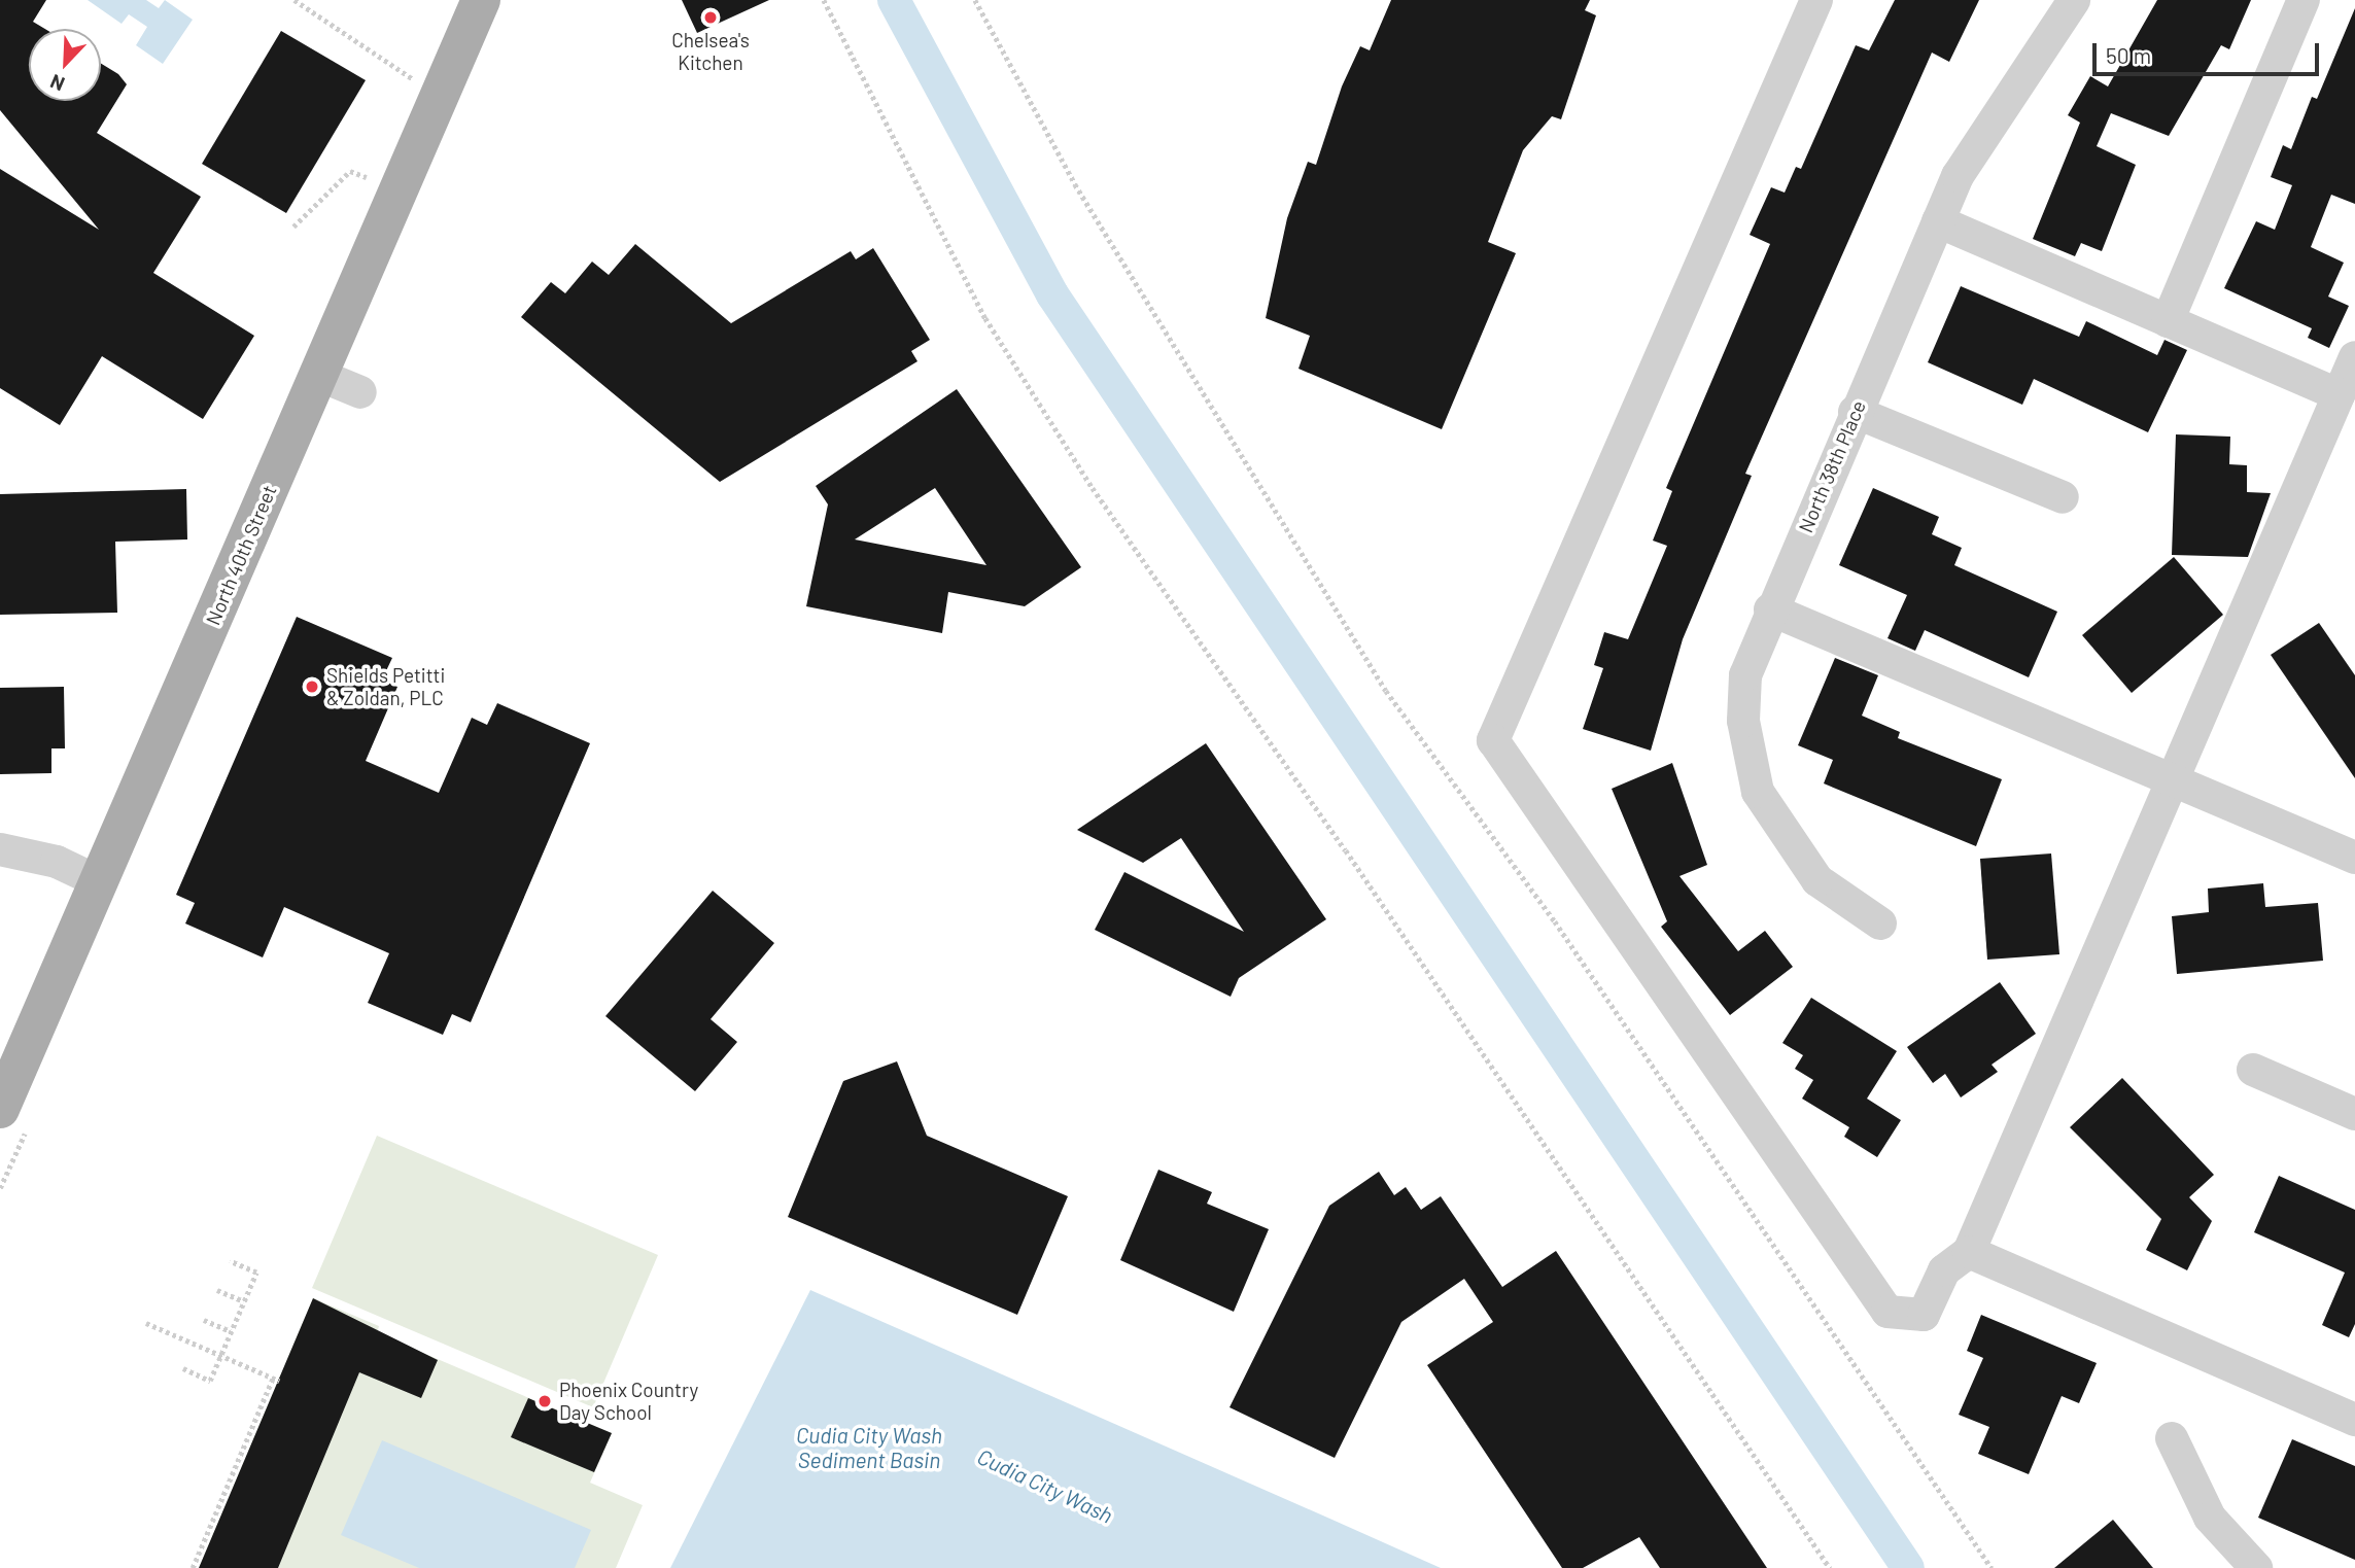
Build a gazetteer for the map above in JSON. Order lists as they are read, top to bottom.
{
  "streets": {
    "main road": ["North 40th Street"],
    "street": ["North 38th Place"]
  },
  "water": ["Cudia City Wash Sediment Basin", "Cudia City Wash"],
  "places": ["Chelsea's Kitchen", "Shields Petitti & Zoldan, PLC", "Phoenix Country Day School"],
  "scale_bar": "50 m",
  "north": "bottom left"
}
